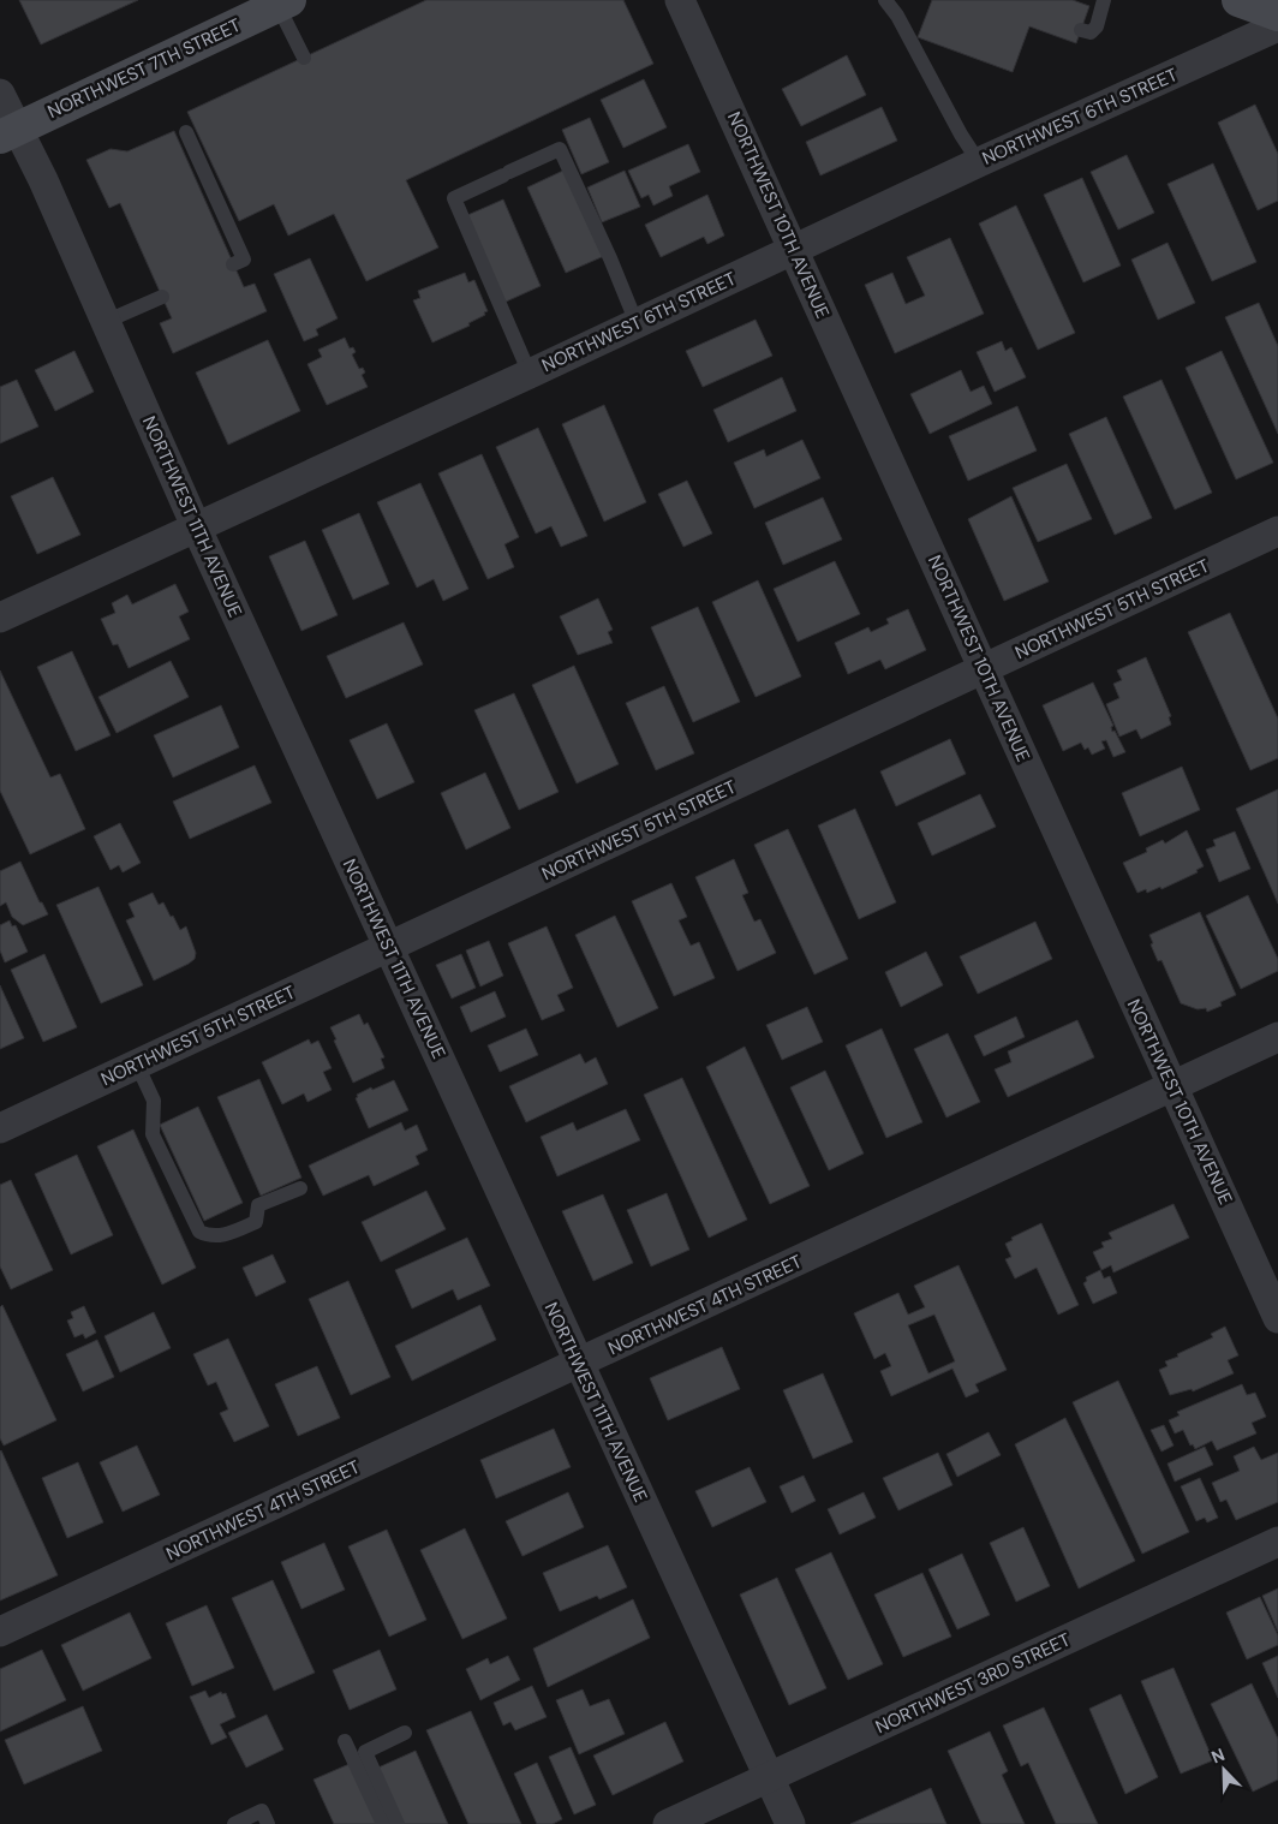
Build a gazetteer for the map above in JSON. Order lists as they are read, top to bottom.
{
  "streets": {
    "main road": ["NORTHWEST 7TH STREET"],
    "street": [
      "NORTHWEST 6TH STREET",
      "NORTHWEST 10TH AVENUE",
      "NORTHWEST 11TH AVENUE",
      "NORTHWEST 5TH STREET",
      "NORTHWEST 4TH STREET",
      "NORTHWEST 3RD STREET"
    ]
  },
  "crossings": [
    ["NORTHWEST 7TH STREET", "NORTHWEST 11TH AVENUE"],
    ["NORTHWEST 6TH STREET", "NORTHWEST 10TH AVENUE"],
    ["NORTHWEST 6TH STREET", "NORTHWEST 11TH AVENUE"],
    ["NORTHWEST 10TH AVENUE", "NORTHWEST 5TH STREET"],
    ["NORTHWEST 10TH AVENUE", "NORTHWEST 4TH STREET"],
    ["NORTHWEST 11TH AVENUE", "NORTHWEST 5TH STREET"],
    ["NORTHWEST 11TH AVENUE", "NORTHWEST 4TH STREET"],
    ["NORTHWEST 11TH AVENUE", "NORTHWEST 3RD STREET"]
  ],
  "north": "top left"
}
